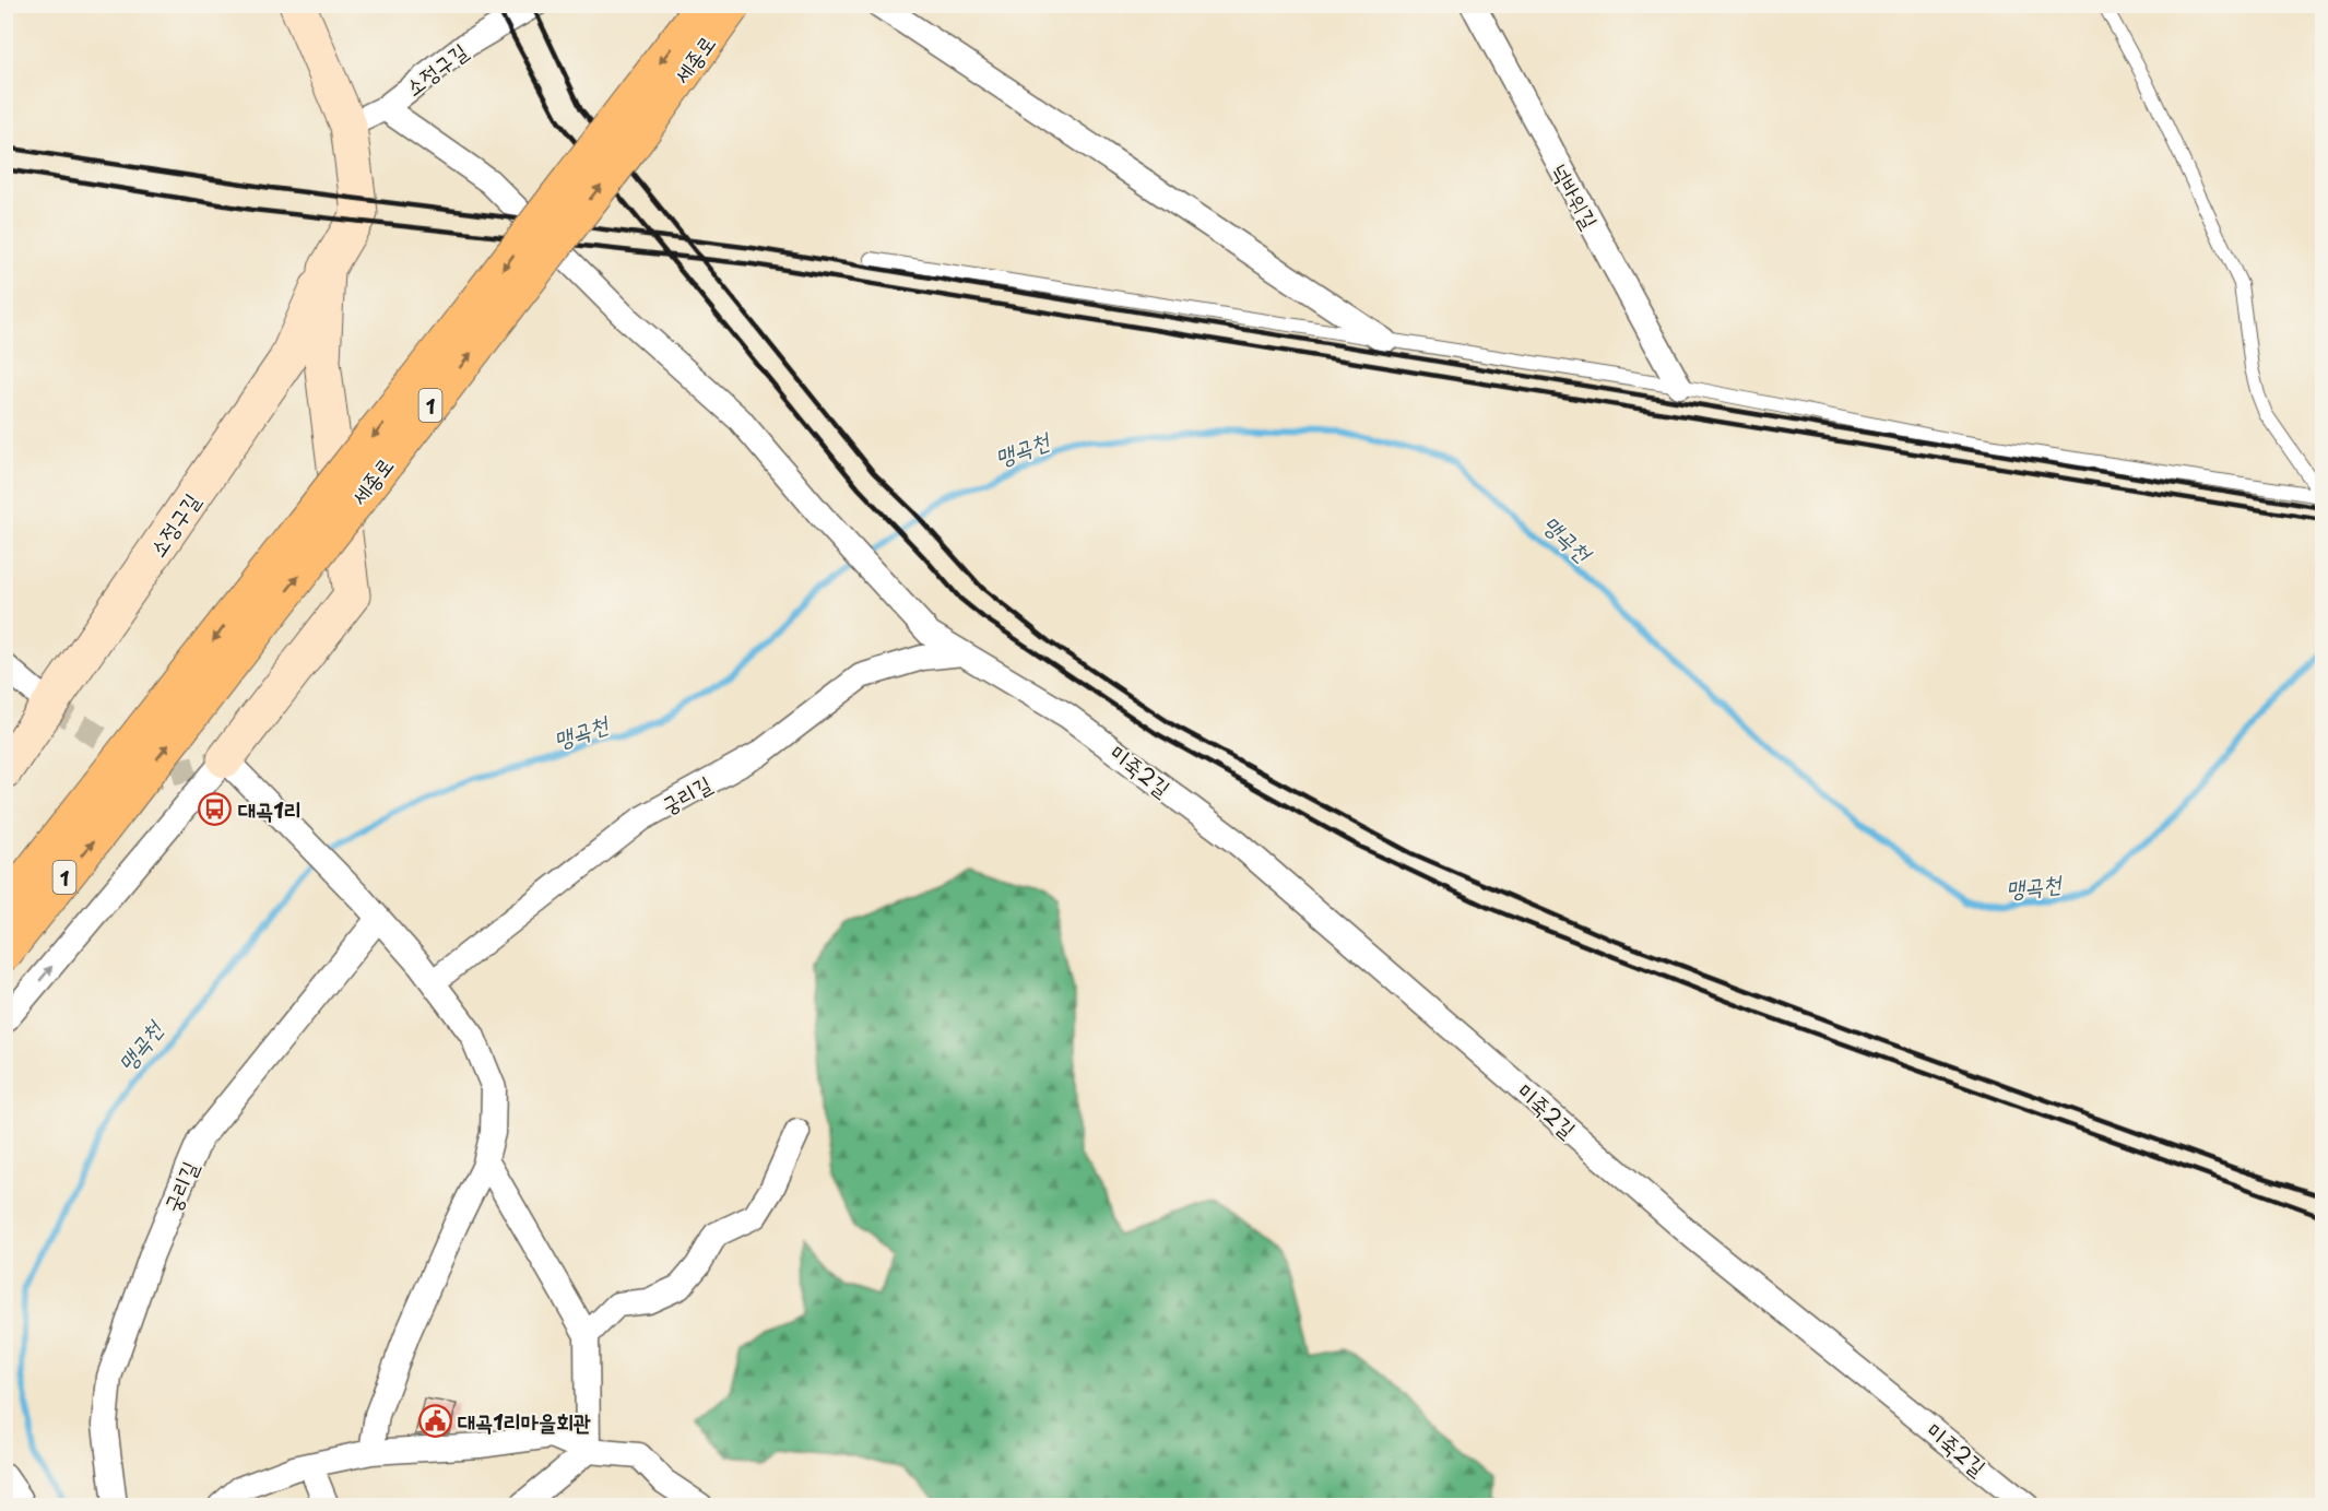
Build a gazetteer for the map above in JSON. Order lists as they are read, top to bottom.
{
  "streets": {
    "main road": ["세종로", "1"],
    "street": [
      "소정구길",
      "넉바위길",
      "미죽2길",
      "궁리길"
    ]
  },
  "crossings": [
    ["소정구길", "미죽2길"],
    ["미죽2길", "궁리길"]
  ],
  "water": ["맹곡천"],
  "places": {
    "bus stop": ["대곡1리"],
    "public building": ["대곡1리마을회관"]
  }
}
